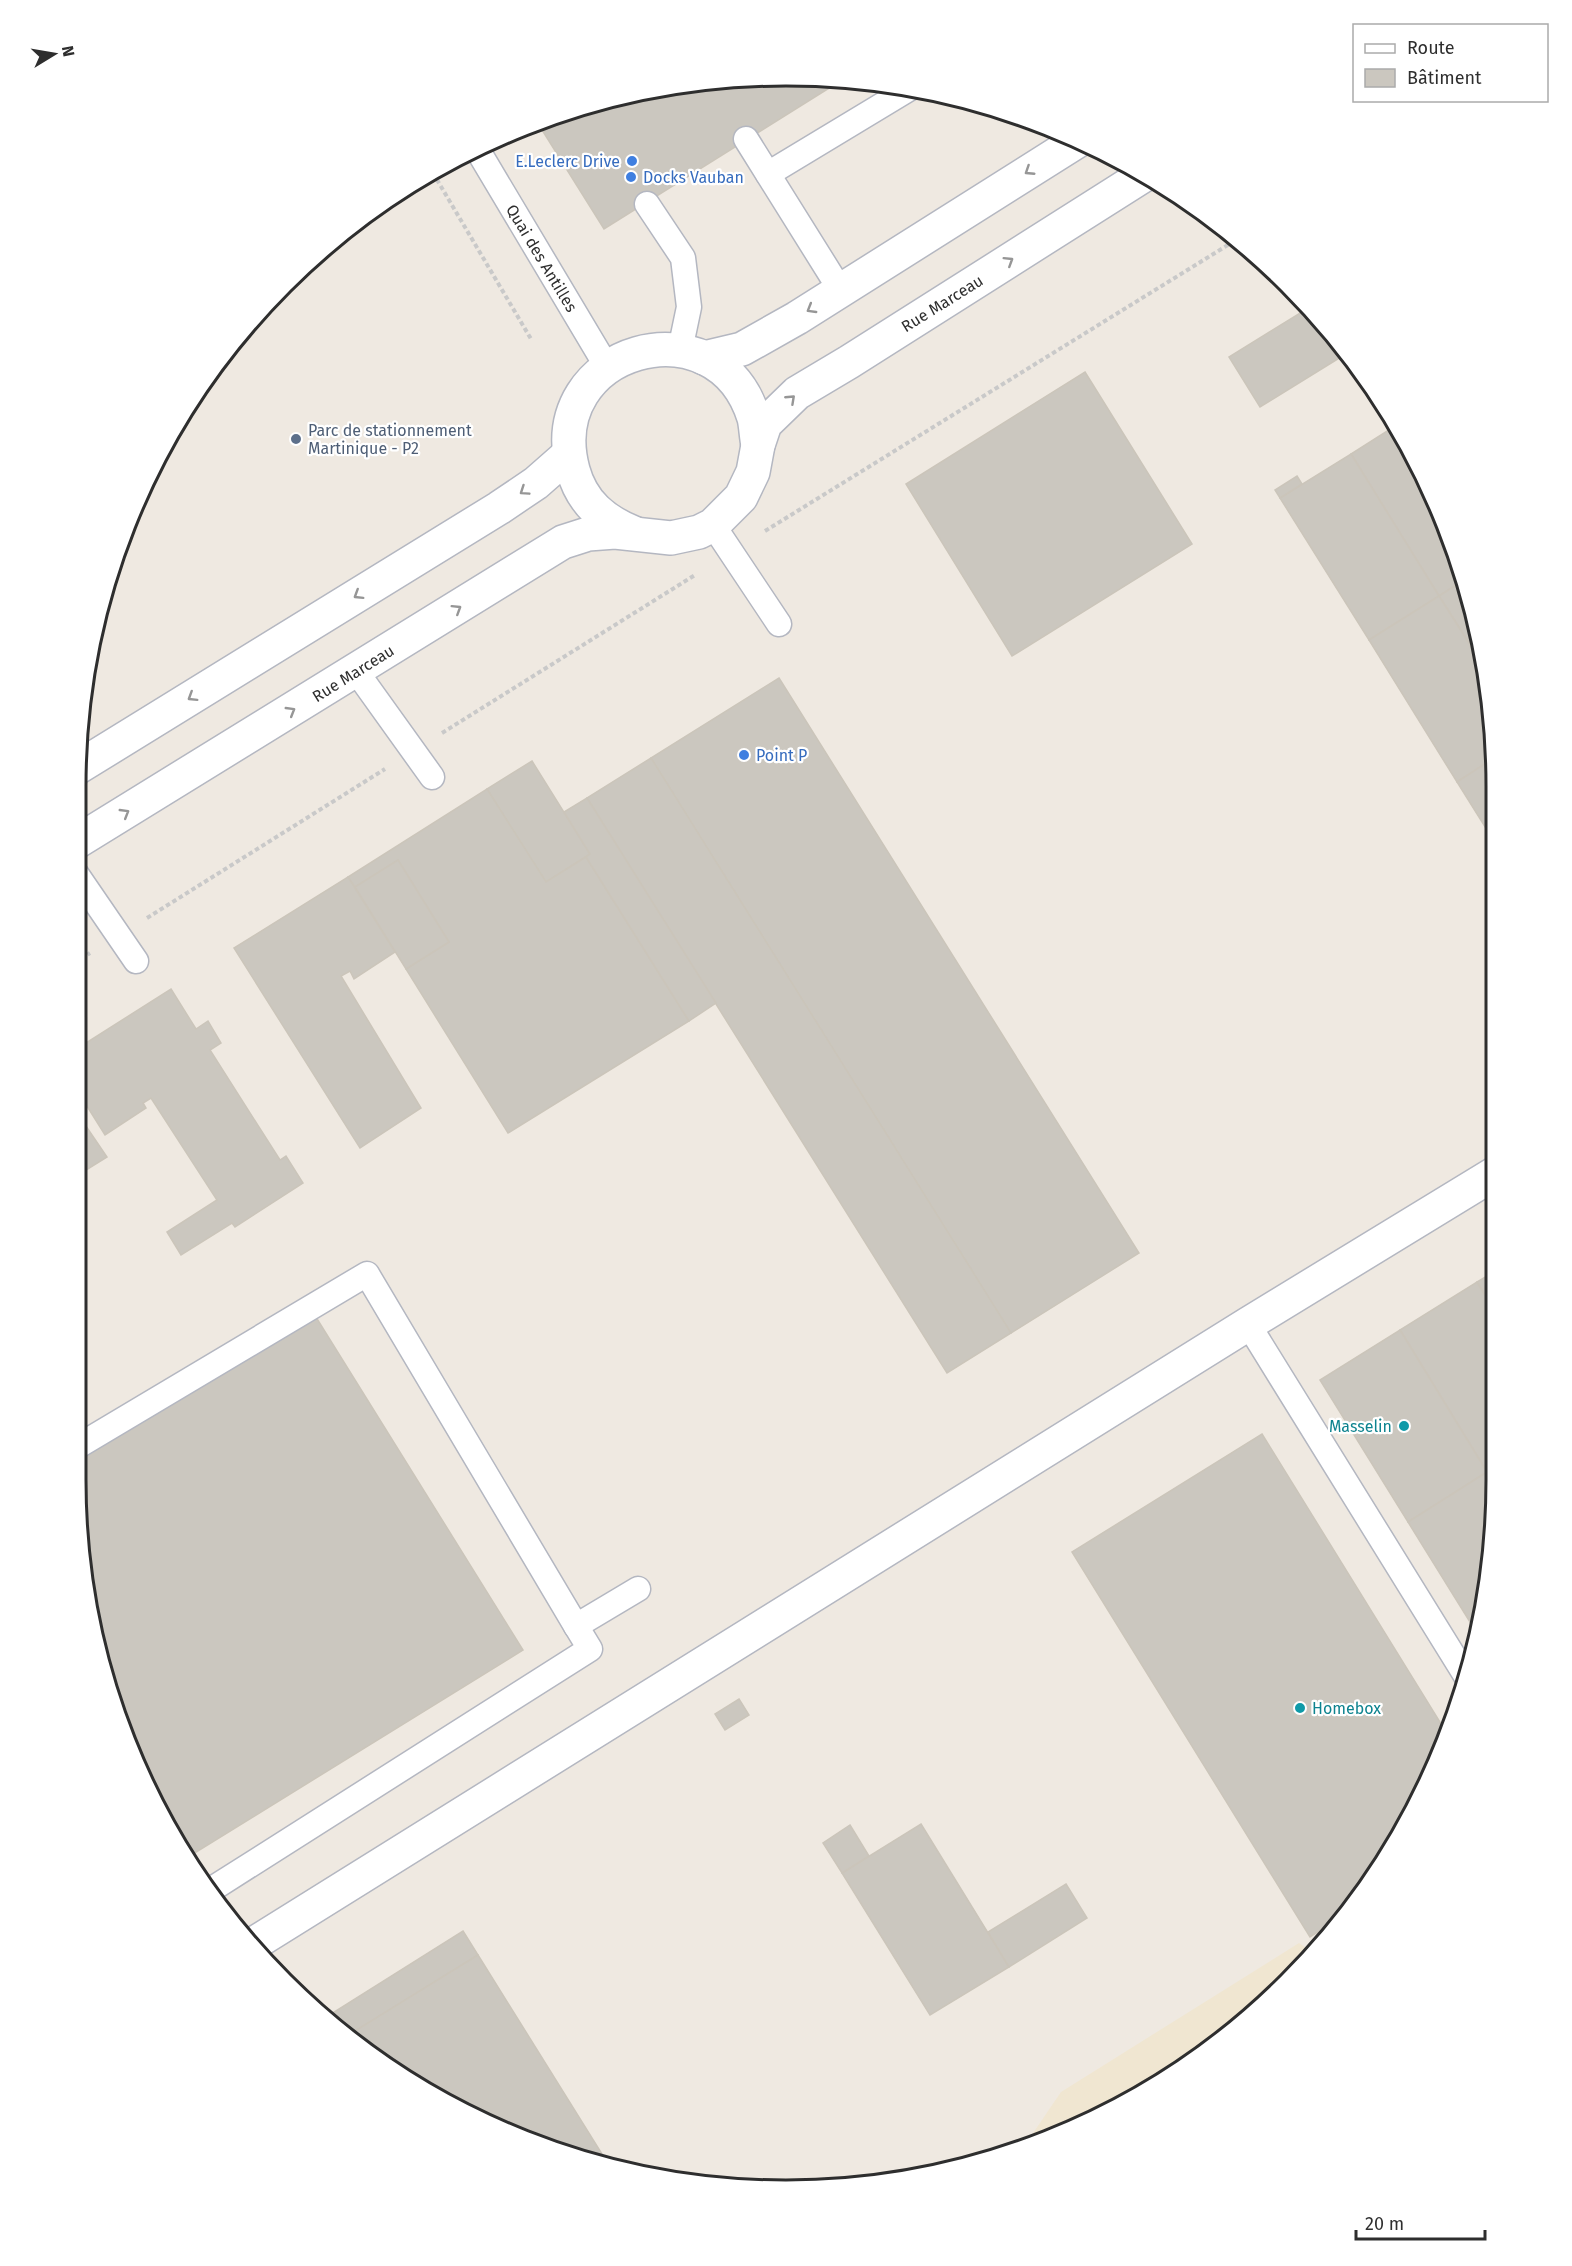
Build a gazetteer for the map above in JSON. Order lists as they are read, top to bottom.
{
  "streets": {
    "main road": ["Rue Marceau"],
    "lane": ["Quai des Antilles"]
  },
  "crossings": [
    ["Quai des Antilles", "Rue Marceau"]
  ],
  "places": [
    "E.Leclerc Drive",
    "Docks Vauban",
    "Parc de stationnement Martinique - P2",
    "Point P",
    "Masselin",
    "Homebox"
  ],
  "legend": ["Route", "Bâtiment"],
  "scale_bar": "20 m",
  "north": "right"
}
